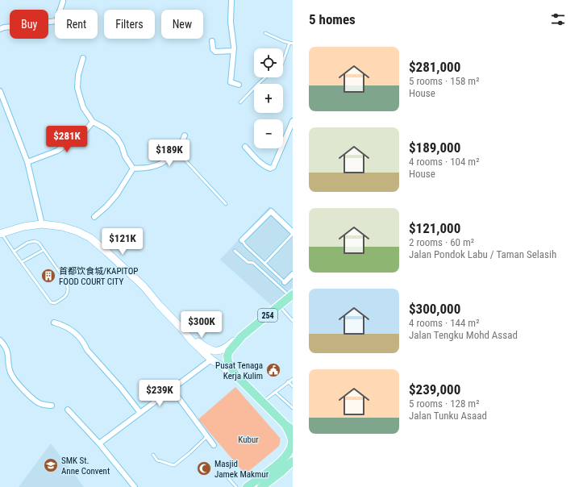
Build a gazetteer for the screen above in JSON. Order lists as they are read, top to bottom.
{
  "streets": {
    "main road": ["254"]
  },
  "parks": ["Kubur"],
  "places": {
    "building": ["首都饮食城/KAPITOP FOOD COURT CITY"],
    "public building": ["Pusat Tenaga Kerja Kulim"],
    "school or university": ["SMK St. Anne Convent"],
    "mosque": ["Masjid Jamek Makmur"]
  },
  "page": {
    "heading": "5 homes",
    "chip": [
      "Buy",
      "Rent",
      "Filters",
      "New"
    ],
    "list": [
      {
        "name": "$281,000",
        "note": "5 rooms · 158 m² · House"
      },
      {
        "name": "$189,000",
        "note": "4 rooms · 104 m² · House"
      },
      {
        "name": "$121,000",
        "note": "2 rooms · 60 m² · Jalan Pondok Labu / Taman Selasih"
      },
      {
        "name": "$300,000",
        "note": "4 rooms · 144 m² · Jalan Tengku Mohd Assad"
      },
      {
        "name": "$239,000",
        "note": "5 rooms · 128 m² · Jalan Tunku Asaad"
      }
    ],
    "map_buttons": ["+", "−"],
    "price": [
      "$281K",
      "$189K",
      "$121K",
      "$300K",
      "$239K"
    ]
  }
}
